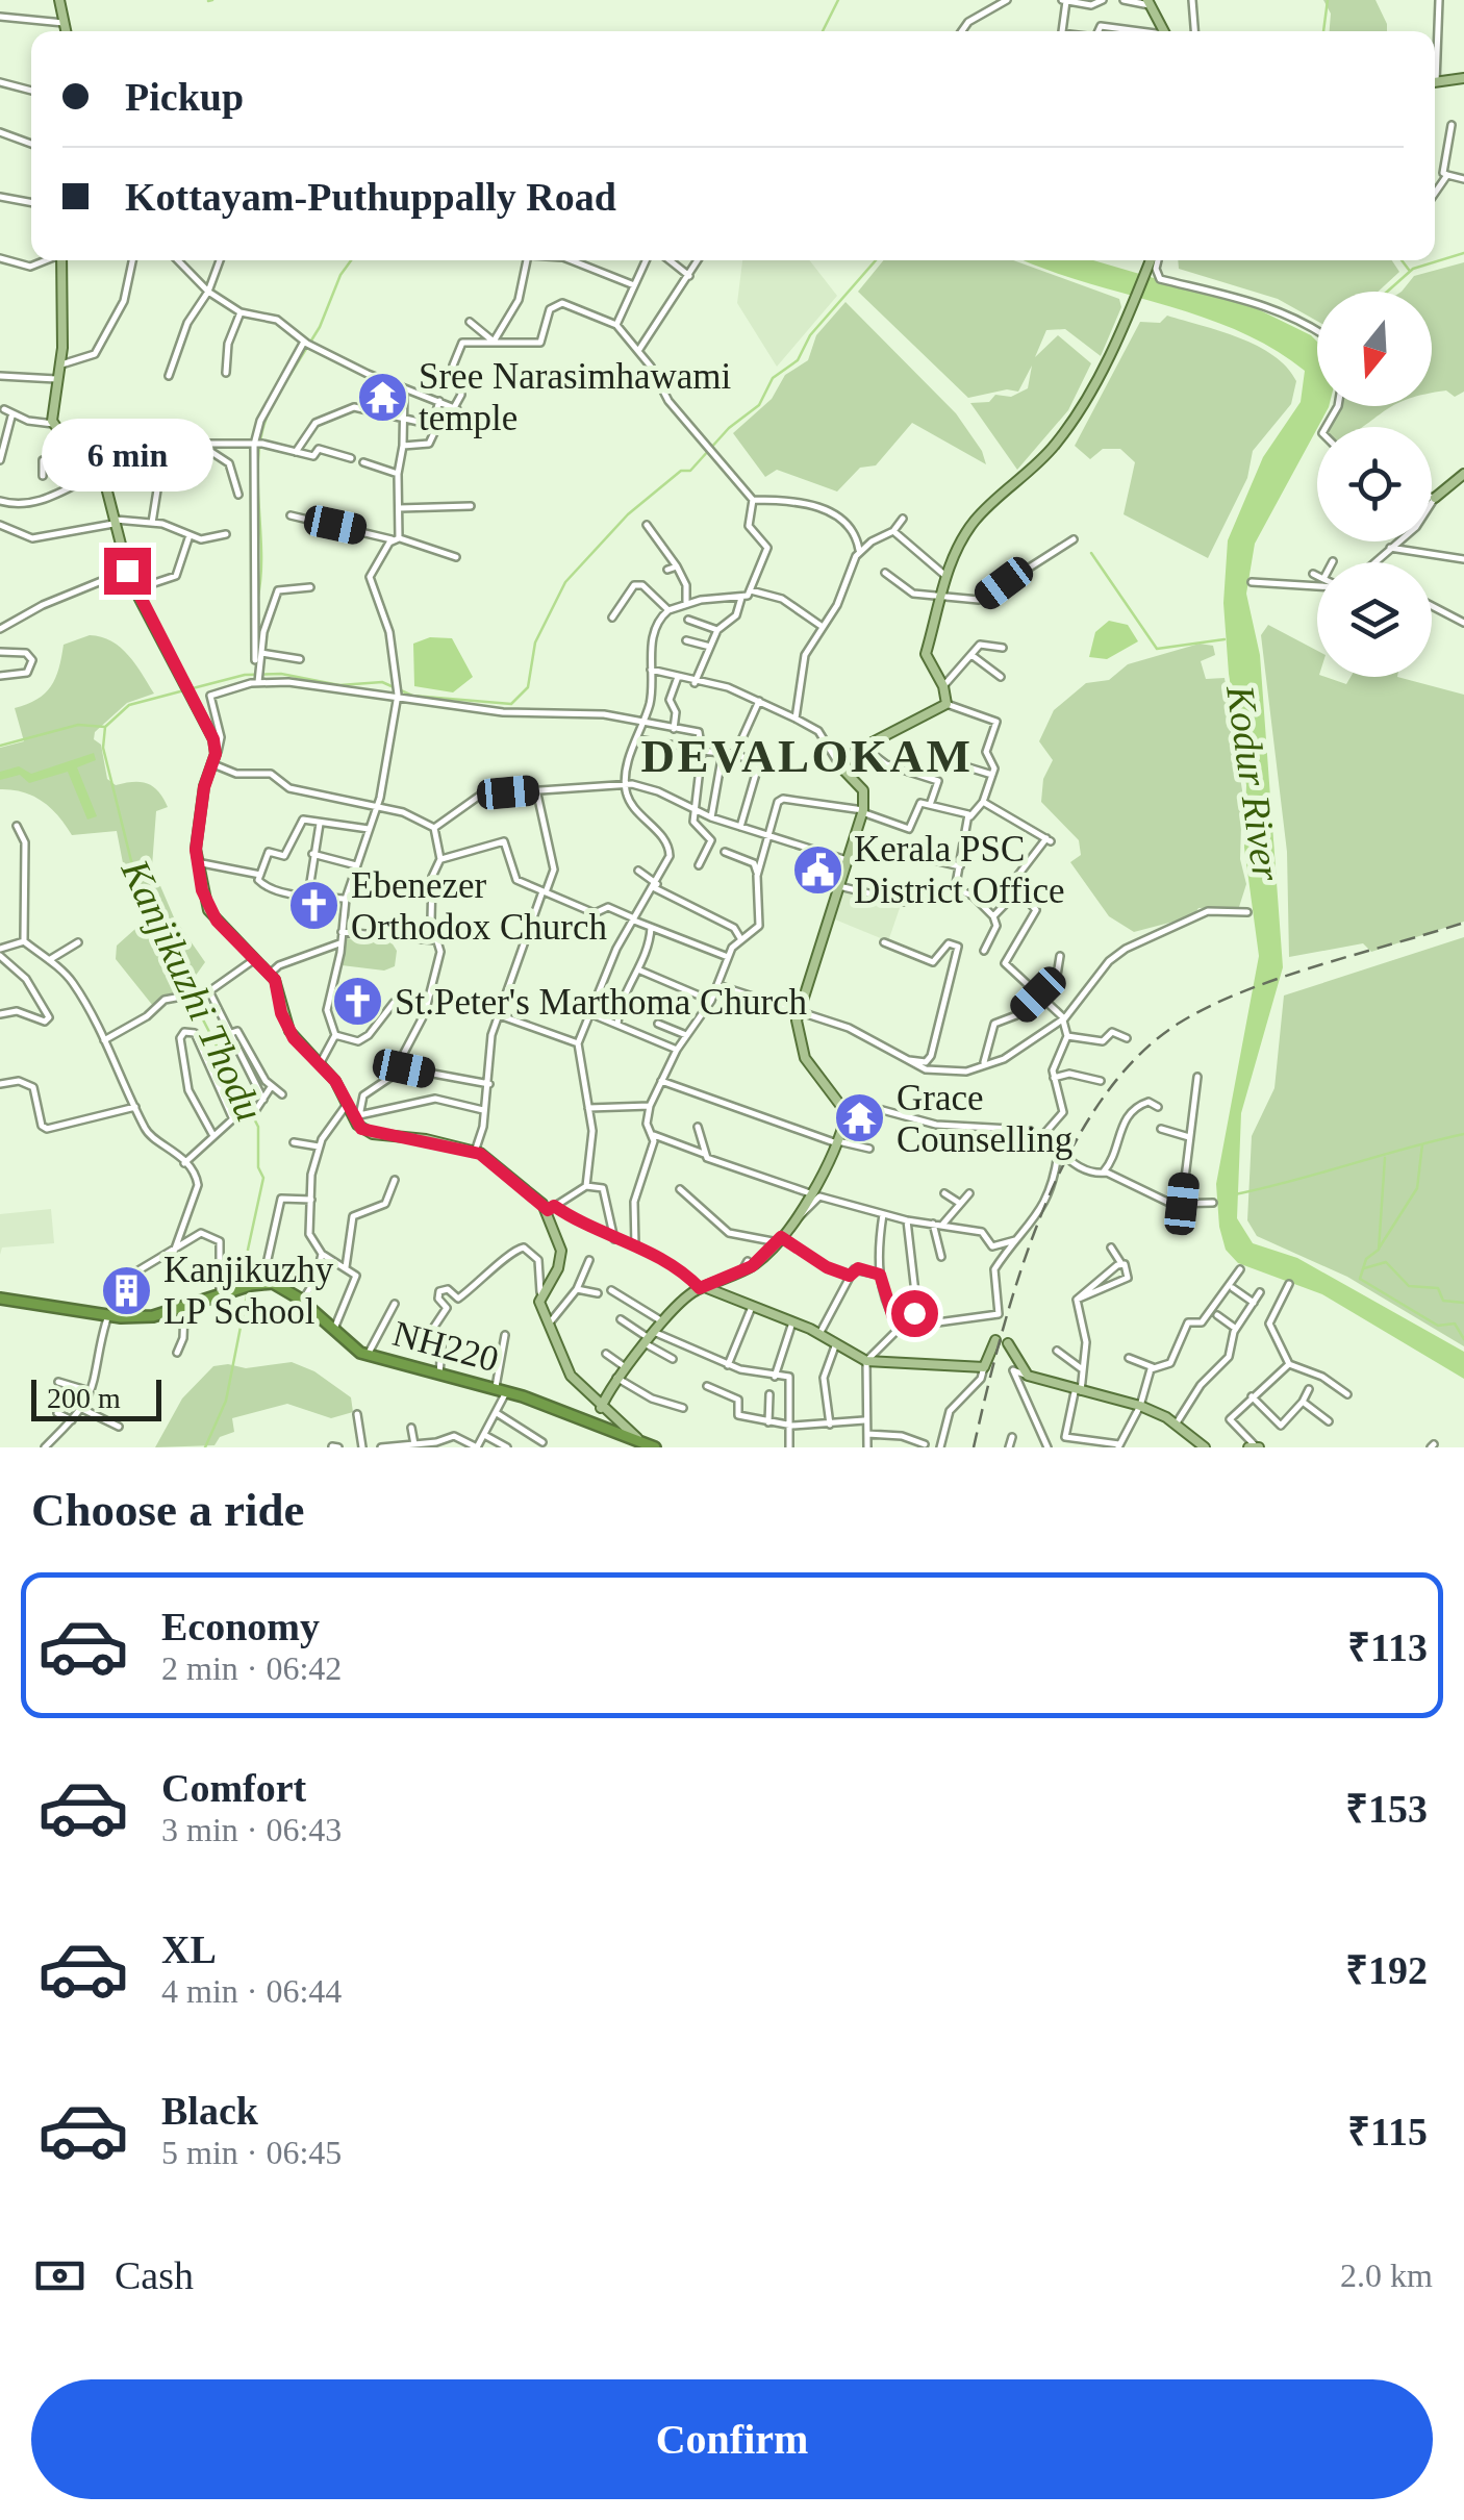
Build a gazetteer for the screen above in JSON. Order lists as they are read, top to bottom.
{
  "streets": {
    "highway": ["NH220"]
  },
  "districts": ["DEVALOKAM"],
  "water": ["Kodur River", "Kanjikuzhi Thodu"],
  "places": {
    "temple": ["Sree Narasimhawami temple", "Grace Counselling"],
    "public building": ["Kerala PSC District Office"],
    "church": ["Ebenezer Orthodox Church", "St.Peter's Marthoma Church"],
    "building": ["Kanjikuzhy LP School"]
  },
  "scale_bar": "200 m",
  "north": "bottom",
  "page": {
    "banner": ["Pickup", "Kottayam-Puthuppally Road"],
    "bubble": "6 min",
    "scale": "200 m",
    "heading": "Choose a ride",
    "list": [
      {
        "name": "Economy",
        "note": "2 min · 06:42",
        "value": "₹113"
      },
      {
        "name": "Comfort",
        "note": "3 min · 06:43",
        "value": "₹153"
      },
      {
        "name": "XL",
        "note": "4 min · 06:44",
        "value": "₹192"
      },
      {
        "name": "Black",
        "note": "5 min · 06:45",
        "value": "₹115"
      }
    ],
    "pay": ["Cash", "2.0 km"],
    "buttons": "Confirm"
  }
}
